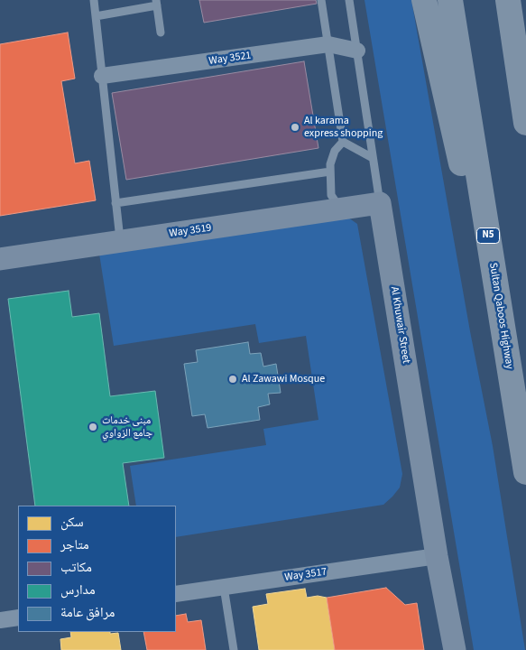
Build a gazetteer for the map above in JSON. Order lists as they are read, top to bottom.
{
  "streets": {
    "highway": ["N5", "Sultan Qaboos Highway"],
    "street": [
      "Way 3521",
      "Way 3519",
      "Al Khuwair Street",
      "Way 3517"
    ]
  },
  "crossings": [
    ["Way 3521", "Al Khuwair Street"],
    ["Way 3519", "Al Khuwair Street"],
    ["Al Khuwair Street", "Way 3517"]
  ],
  "places": ["Al karama express shopping", "Al Zawawi Mosque", "مبنى خدمات جامع الزواوي"],
  "legend": [
    "سكن",
    "متاجر",
    "مكاتب",
    "مدارس",
    "مرافق عامة"
  ]
}
